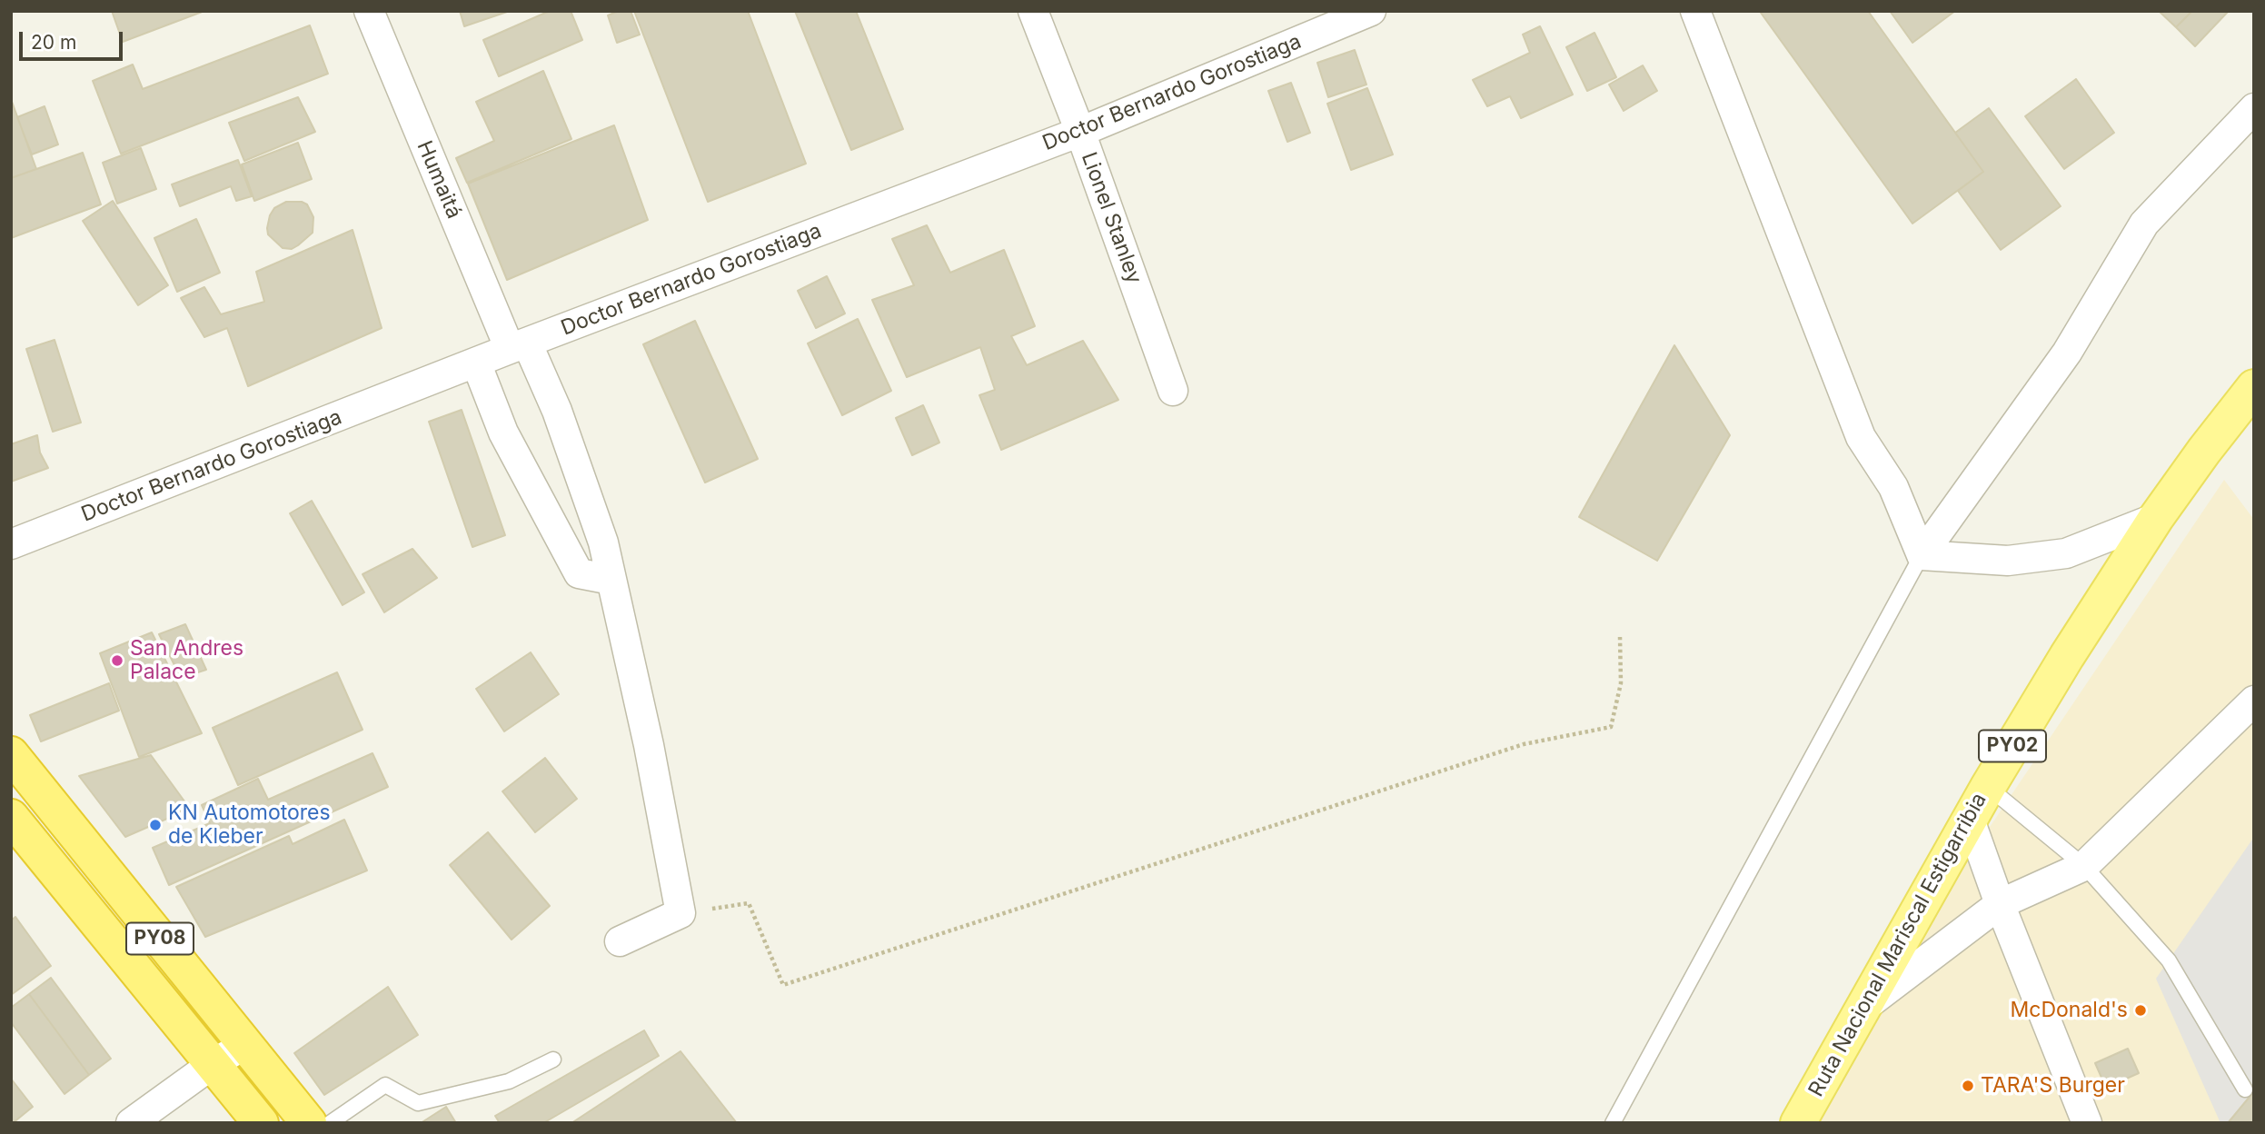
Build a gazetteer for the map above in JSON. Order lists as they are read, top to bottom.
{
  "streets": {
    "highway": ["PY08"],
    "main road": ["PY02", "Ruta Nacional Mariscal Estigarribia"],
    "street": ["Doctor Bernardo Gorostiaga", "Humaitá", "Lionel Stanley"]
  },
  "crossings": [
    ["Doctor Bernardo Gorostiaga", "Humaitá"],
    ["Doctor Bernardo Gorostiaga", "Lionel Stanley"]
  ],
  "places": [
    "San Andres Palace",
    "KN Automotores de Kleber",
    "McDonald's",
    "TARA'S Burger"
  ],
  "scale_bar": "20 m"
}
